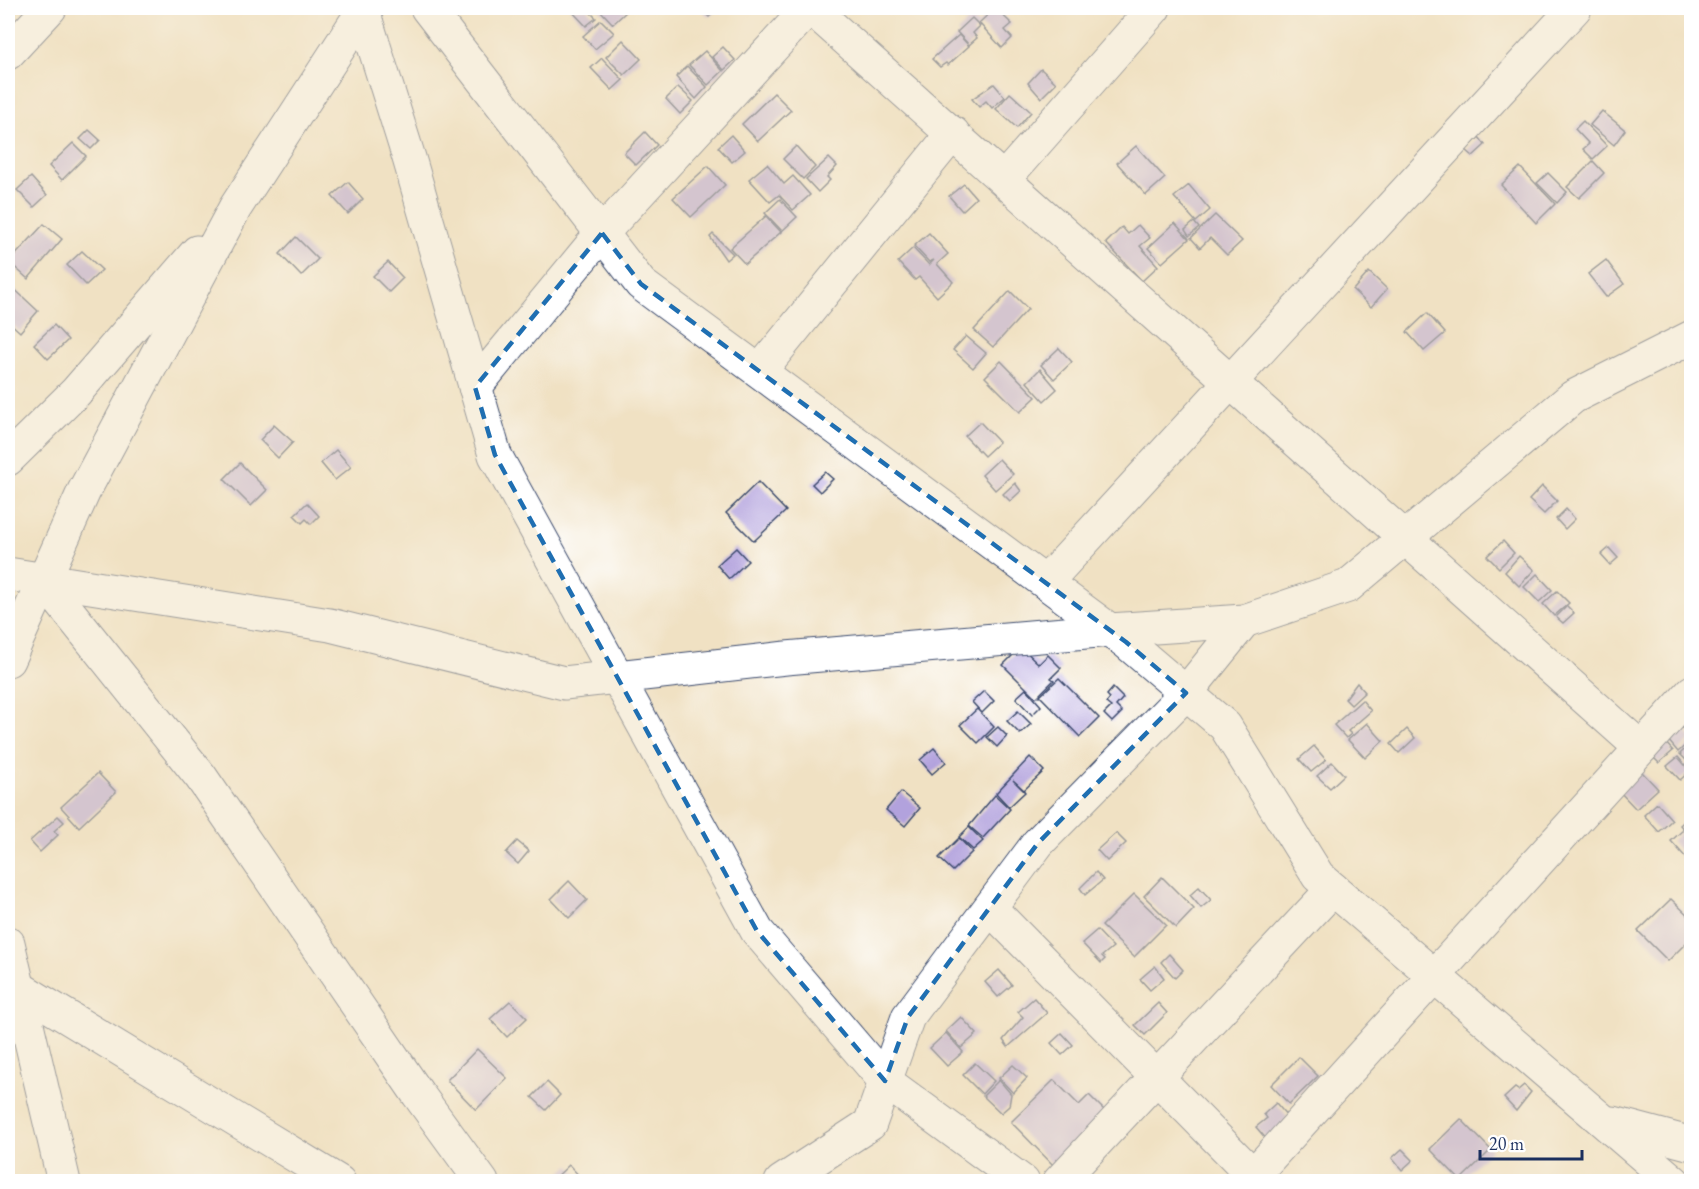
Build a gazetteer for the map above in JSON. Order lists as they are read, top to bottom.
{
  "scale_bar": "20 m"
}
